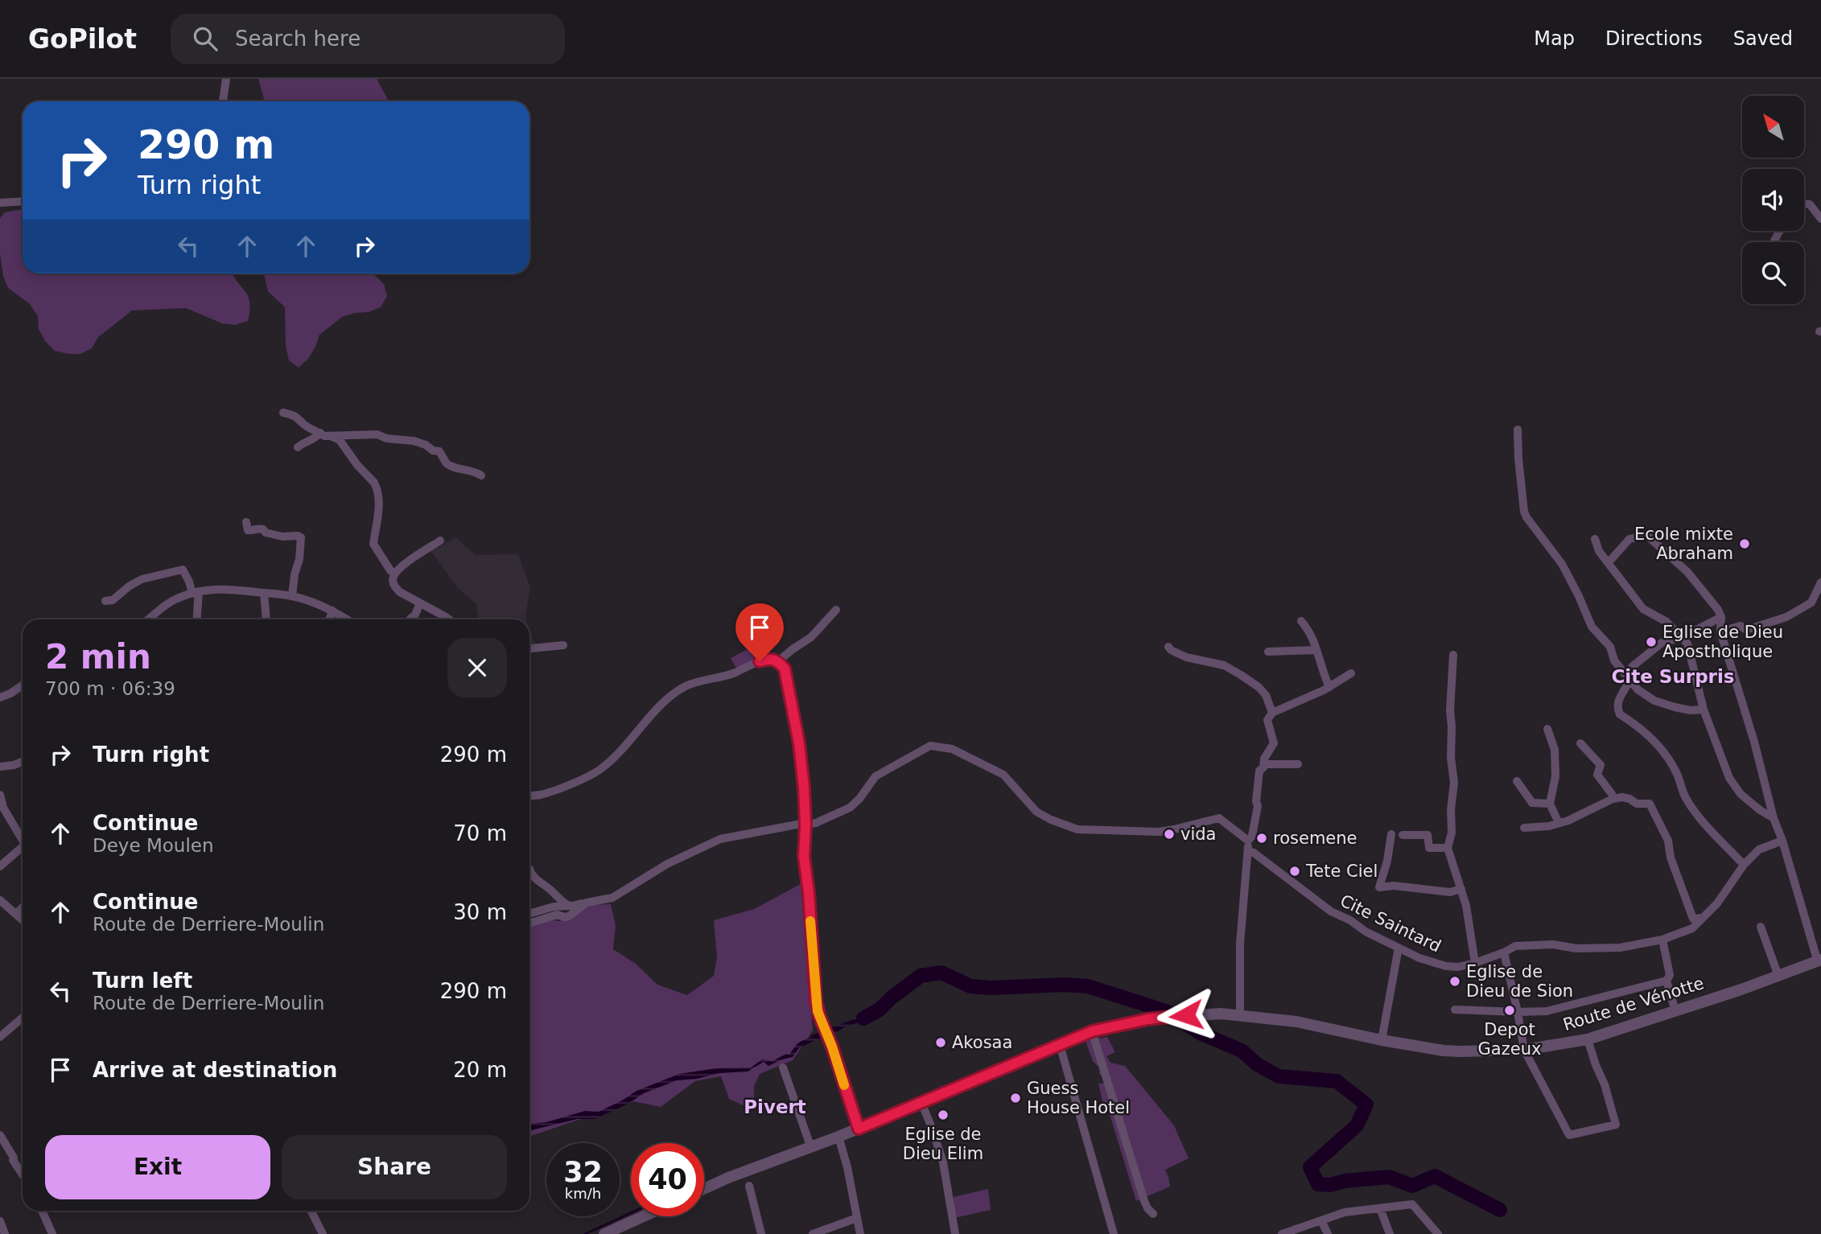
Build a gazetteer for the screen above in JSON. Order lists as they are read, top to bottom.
{
  "streets": {
    "street": ["Cite Saintard", "Route de Vénotte"]
  },
  "districts": ["Cite Surpris", "Pivert"],
  "places": [
    "Ecole mixte Abraham",
    "Eglise de Dieu Apostholique",
    "vida",
    "rosemene",
    "Tete Ciel",
    "Eglise de Dieu de Sion",
    "Depot Gazeux",
    "Akosaa",
    "Guess House Hotel",
    "Eglise de Dieu Elim"
  ],
  "north": "top left",
  "page": {
    "header": "GoPilot",
    "search": "Search here",
    "nav": ["Map", "Directions", "Saved"],
    "turn": ["290 m", "Turn right"],
    "heading": ["2 min", "700 m · 06:39"],
    "list": [
      {
        "name": "Turn right",
        "value": "290 m"
      },
      {
        "name": "Continue",
        "note": "Deye Moulen",
        "value": "70 m"
      },
      {
        "name": "Continue",
        "note": "Route de Derriere-Moulin",
        "value": "30 m"
      },
      {
        "name": "Turn left",
        "note": "Route de Derriere-Moulin",
        "value": "290 m"
      },
      {
        "name": "Arrive at destination",
        "value": "20 m"
      }
    ],
    "buttons": ["Exit", "Share"],
    "speed": "32 km/h",
    "limit": "40"
  }
}
